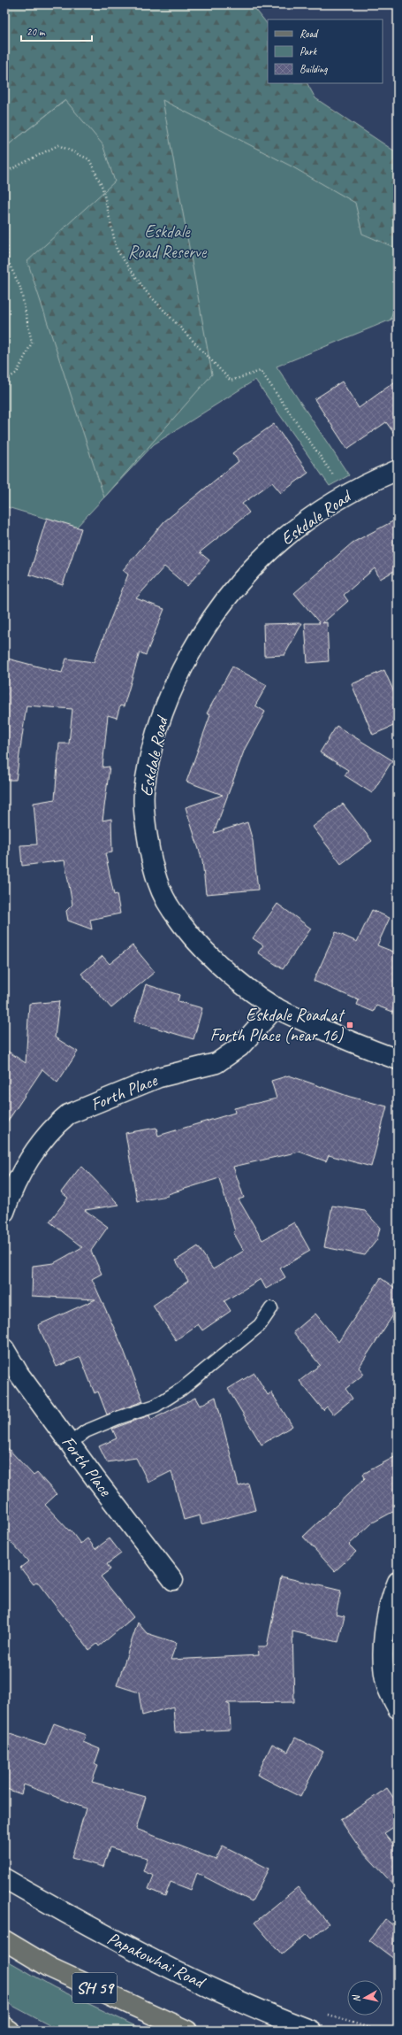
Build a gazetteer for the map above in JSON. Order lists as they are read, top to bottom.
{
  "streets": {
    "main road": ["SH 59"],
    "street": ["Eskdale Road", "Forth Place", "Papakowhai Road"]
  },
  "crossings": [
    ["Eskdale Road", "Forth Place"]
  ],
  "parks": ["Eskdale Road Reserve"],
  "places": {
    "transit": ["Eskdale Road at Forth Place (near 16)"]
  },
  "legend": ["Road", "Park", "Building"],
  "scale_bar": "20 m",
  "north": "left"
}
